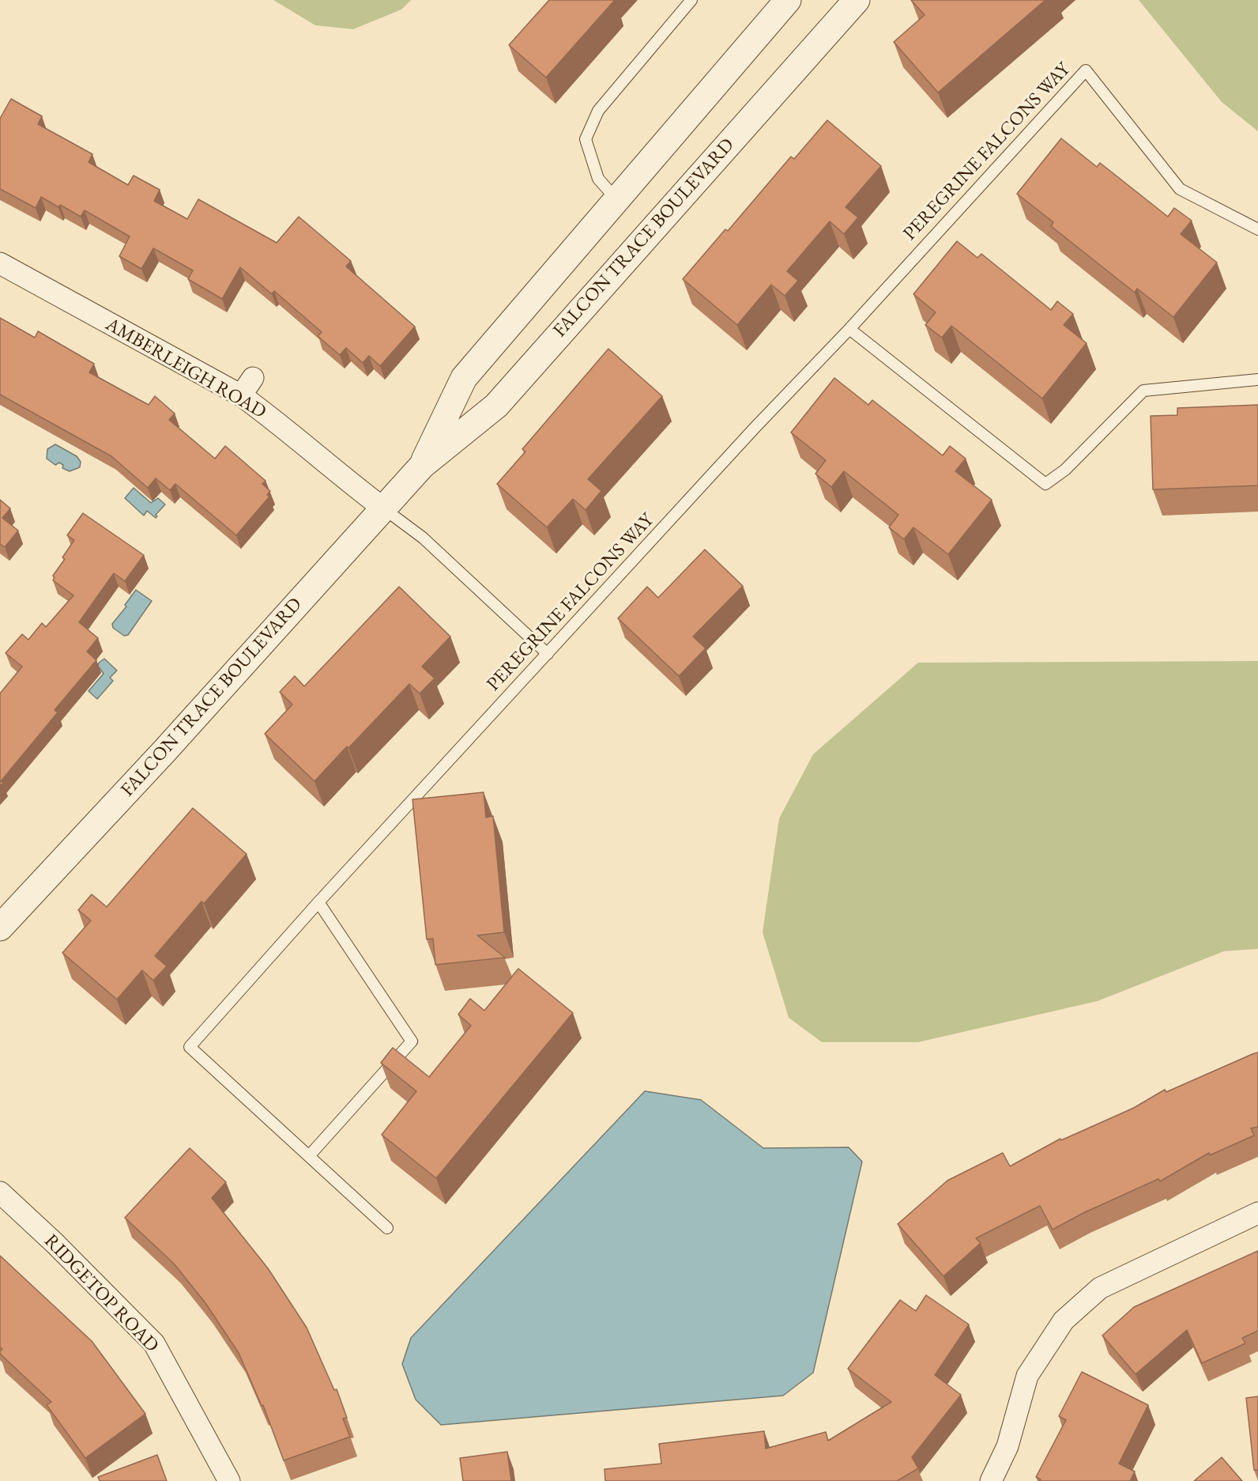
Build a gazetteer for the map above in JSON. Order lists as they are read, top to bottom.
{
  "streets": {
    "street": ["FALCON TRACE BOULEVARD", "AMBERLEIGH ROAD", "RIDGETOP ROAD"],
    "lane": ["PEREGRINE FALCONS WAY"]
  },
  "crossings": [
    ["FALCON TRACE BOULEVARD", "AMBERLEIGH ROAD"]
  ]
}
